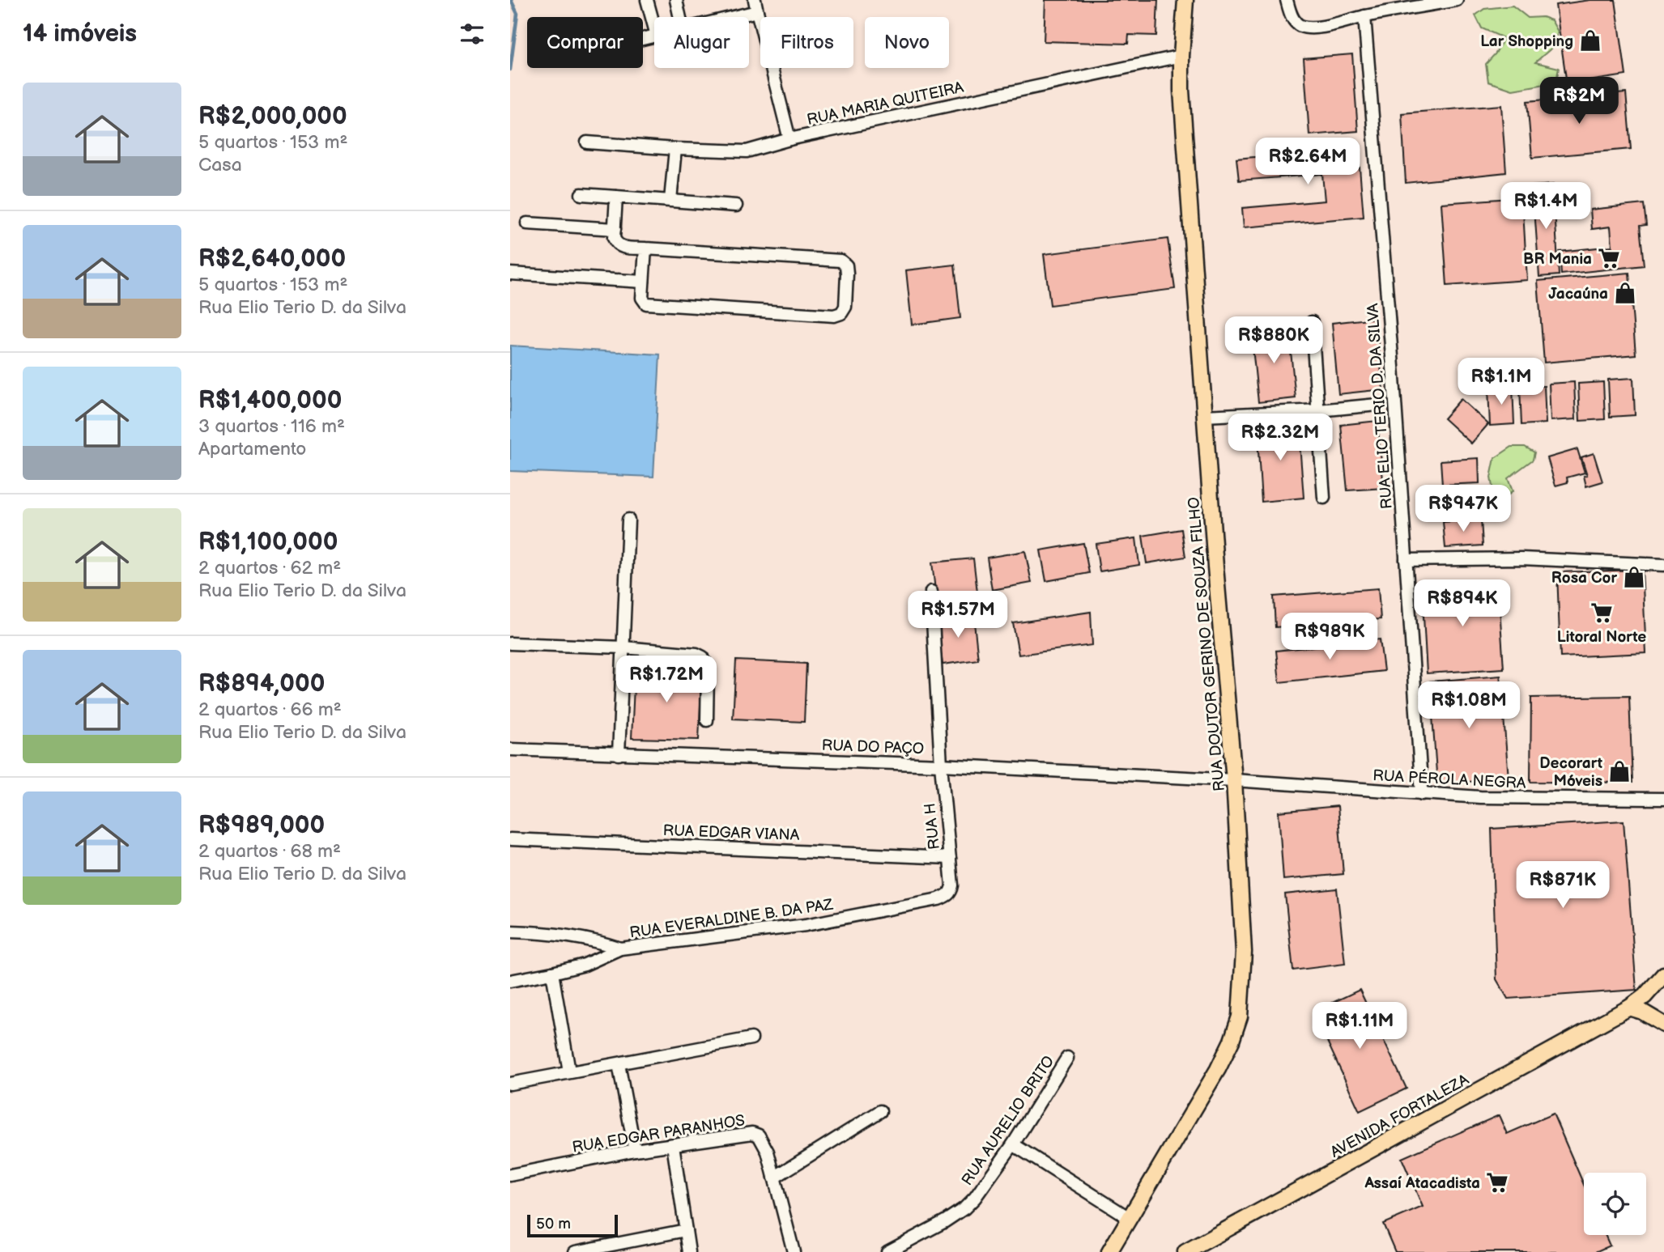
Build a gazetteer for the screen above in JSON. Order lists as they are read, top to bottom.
{
  "streets": {
    "main road": ["RUA DOUTOR GERINO DE SOUZA FILHO", "AVENIDA FORTALEZA"],
    "street": [
      "RUA MARIA QUITEIRA",
      "RUA ELIO TERIO D. DA SILVA",
      "RUA DO PAÇO",
      "RUA PÉROLA NEGRA",
      "RUA H",
      "RUA EDGAR VIANA",
      "RUA EVERALDINE B. DA PAZ",
      "RUA AURELIO BRITO",
      "RUA EDGAR PARANHOS"
    ]
  },
  "crossings": [
    ["RUA MARIA QUITEIRA", "RUA DOUTOR GERINO DE SOUZA FILHO"],
    ["RUA ELIO TERIO D. DA SILVA", "RUA PÉROLA NEGRA"],
    ["RUA DOUTOR GERINO DE SOUZA FILHO", "RUA DO PAÇO"],
    ["RUA DOUTOR GERINO DE SOUZA FILHO", "RUA PÉROLA NEGRA"],
    ["RUA DO PAÇO", "RUA PÉROLA NEGRA"],
    ["RUA DO PAÇO", "RUA H"],
    ["RUA H", "RUA EDGAR VIANA"],
    ["RUA H", "RUA EVERALDINE B. DA PAZ"]
  ],
  "places": {
    "shop": [
      "Lar Shopping",
      "Jacaúna",
      "Rosa Cor",
      "Decorart Móveis"
    ],
    "supermarket": ["BR Mania", "Litoral Norte", "Assaí Atacadista"]
  },
  "scale_bar": "50 m",
  "page": {
    "heading": "14 imóveis",
    "chip": [
      "Comprar",
      "Alugar",
      "Filtros",
      "Novo"
    ],
    "list": [
      {
        "name": "R$2,000,000",
        "note": "5 quartos · 153 m² · Casa"
      },
      {
        "name": "R$2,640,000",
        "note": "5 quartos · 153 m² · Rua Elio Terio D. da Silva"
      },
      {
        "name": "R$1,400,000",
        "note": "3 quartos · 116 m² · Apartamento"
      },
      {
        "name": "R$1,100,000",
        "note": "2 quartos · 62 m² · Rua Elio Terio D. da Silva"
      },
      {
        "name": "R$894,000",
        "note": "2 quartos · 66 m² · Rua Elio Terio D. da Silva"
      },
      {
        "name": "R$989,000",
        "note": "2 quartos · 68 m² · Rua Elio Terio D. da Silva"
      }
    ],
    "price": [
      "R$2M",
      "R$2.64M",
      "R$1.4M",
      "R$880K",
      "R$1.1M",
      "R$2.32M",
      "R$947K",
      "R$894K",
      "R$1.57M",
      "R$989K",
      "R$1.72M",
      "R$1.08M",
      "R$871K",
      "R$1.11M"
    ],
    "scale": "50 m"
  }
}
